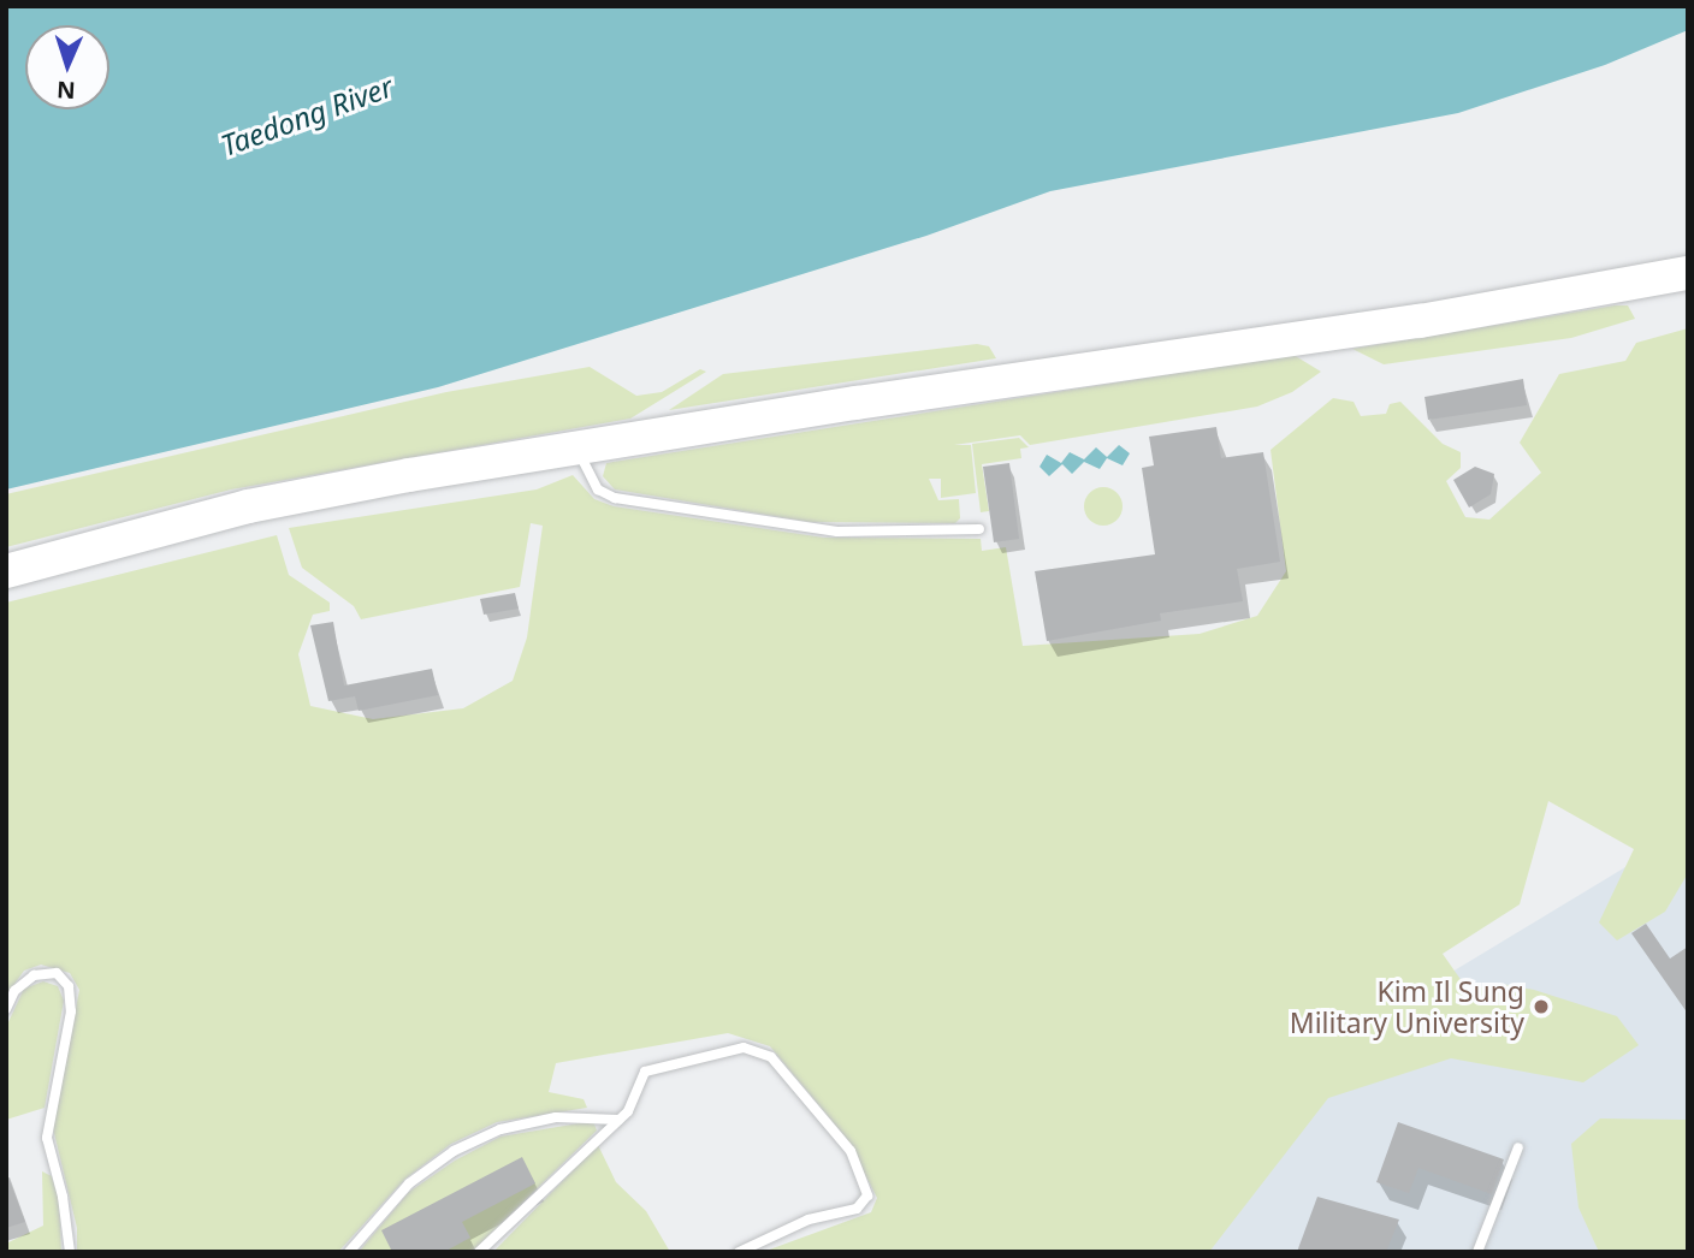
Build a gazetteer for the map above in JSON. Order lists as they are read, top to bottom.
{
  "water": ["Taedong River"],
  "places": ["Kim Il Sung Military University"],
  "north": "bottom"
}
